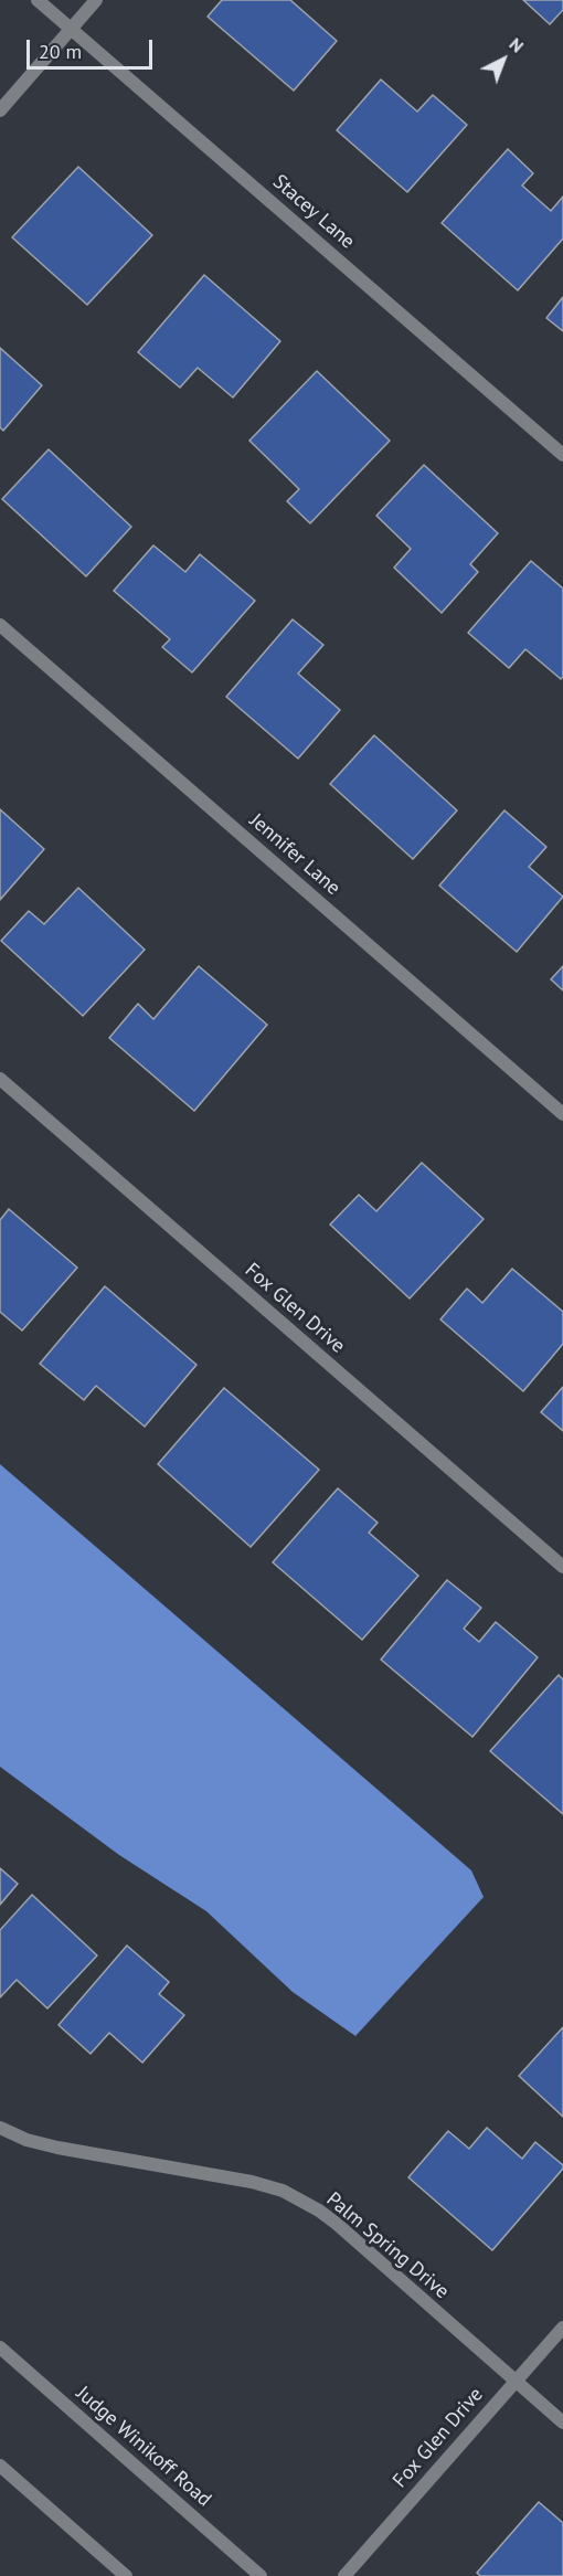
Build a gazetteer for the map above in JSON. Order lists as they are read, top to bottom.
{
  "streets": {
    "street": [
      "Stacey Lane",
      "Jennifer Lane",
      "Fox Glen Drive",
      "Palm Spring Drive",
      "Judge Winikoff Road"
    ]
  },
  "crossings": [
    ["Fox Glen Drive", "Palm Spring Drive"]
  ],
  "scale_bar": "20 m",
  "north": "top right"
}
